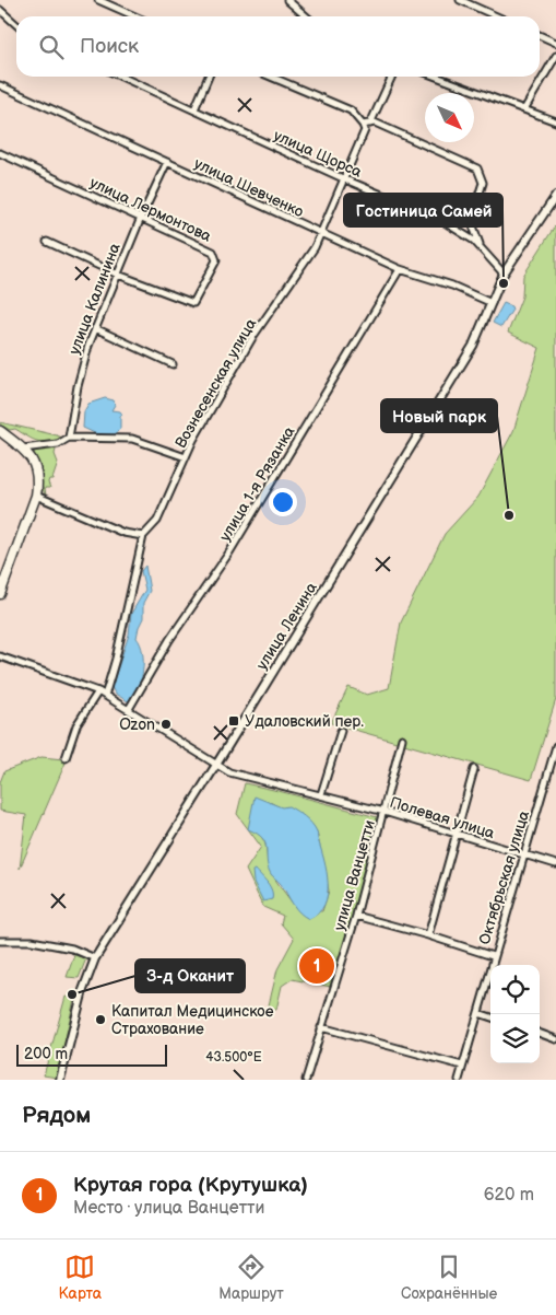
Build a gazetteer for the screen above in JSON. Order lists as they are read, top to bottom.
{
  "streets": {
    "street": [
      "улица Щорса",
      "улица Шевченко",
      "улица Лермонтова",
      "улица Калинина",
      "Вознесенская улица",
      "улица 1-я Рязанка",
      "улица Ленина",
      "Полевая улица",
      "улица Ванцетти",
      "Октябрьская улица"
    ]
  },
  "crossings": [
    ["улица Щорса", "Вознесенская улица"],
    ["улица Щорса", "улица Ленина"],
    ["улица Шевченко", "улица Калинина"],
    ["улица Шевченко", "Вознесенская улица"],
    ["улица Шевченко", "улица 1-я Рязанка"],
    ["улица Шевченко", "улица Ленина"],
    ["улица Лермонтова", "улица Калинина"],
    ["Вознесенская улица", "Полевая улица"],
    ["улица 1-я Рязанка", "Полевая улица"],
    ["улица Ленина", "Полевая улица"],
    ["Полевая улица", "улица Ванцетти"],
    ["Полевая улица", "Октябрьская улица"]
  ],
  "places": {
    "other": [
      "Гостиница Самей",
      "Новый парк",
      "Ozon",
      "З-д Оканит",
      "Капитал Медицинское Страхование"
    ],
    "transit": ["Удаловский пер."]
  },
  "scale_bar": "200 m",
  "north": "bottom right",
  "page": {
    "search": "Поиск",
    "pins": "1",
    "scale": "200 m",
    "heading": "Рядом",
    "list": [
      {
        "mark": "1",
        "name": "Крутая гора (Крутушка)",
        "note": "Место · улица Ванцетти",
        "value": "620 m"
      }
    ],
    "nav": ["Карта", "Маршрут", "Сохранённые"]
  },
  "coordinates": ["43.500°E"]
}
